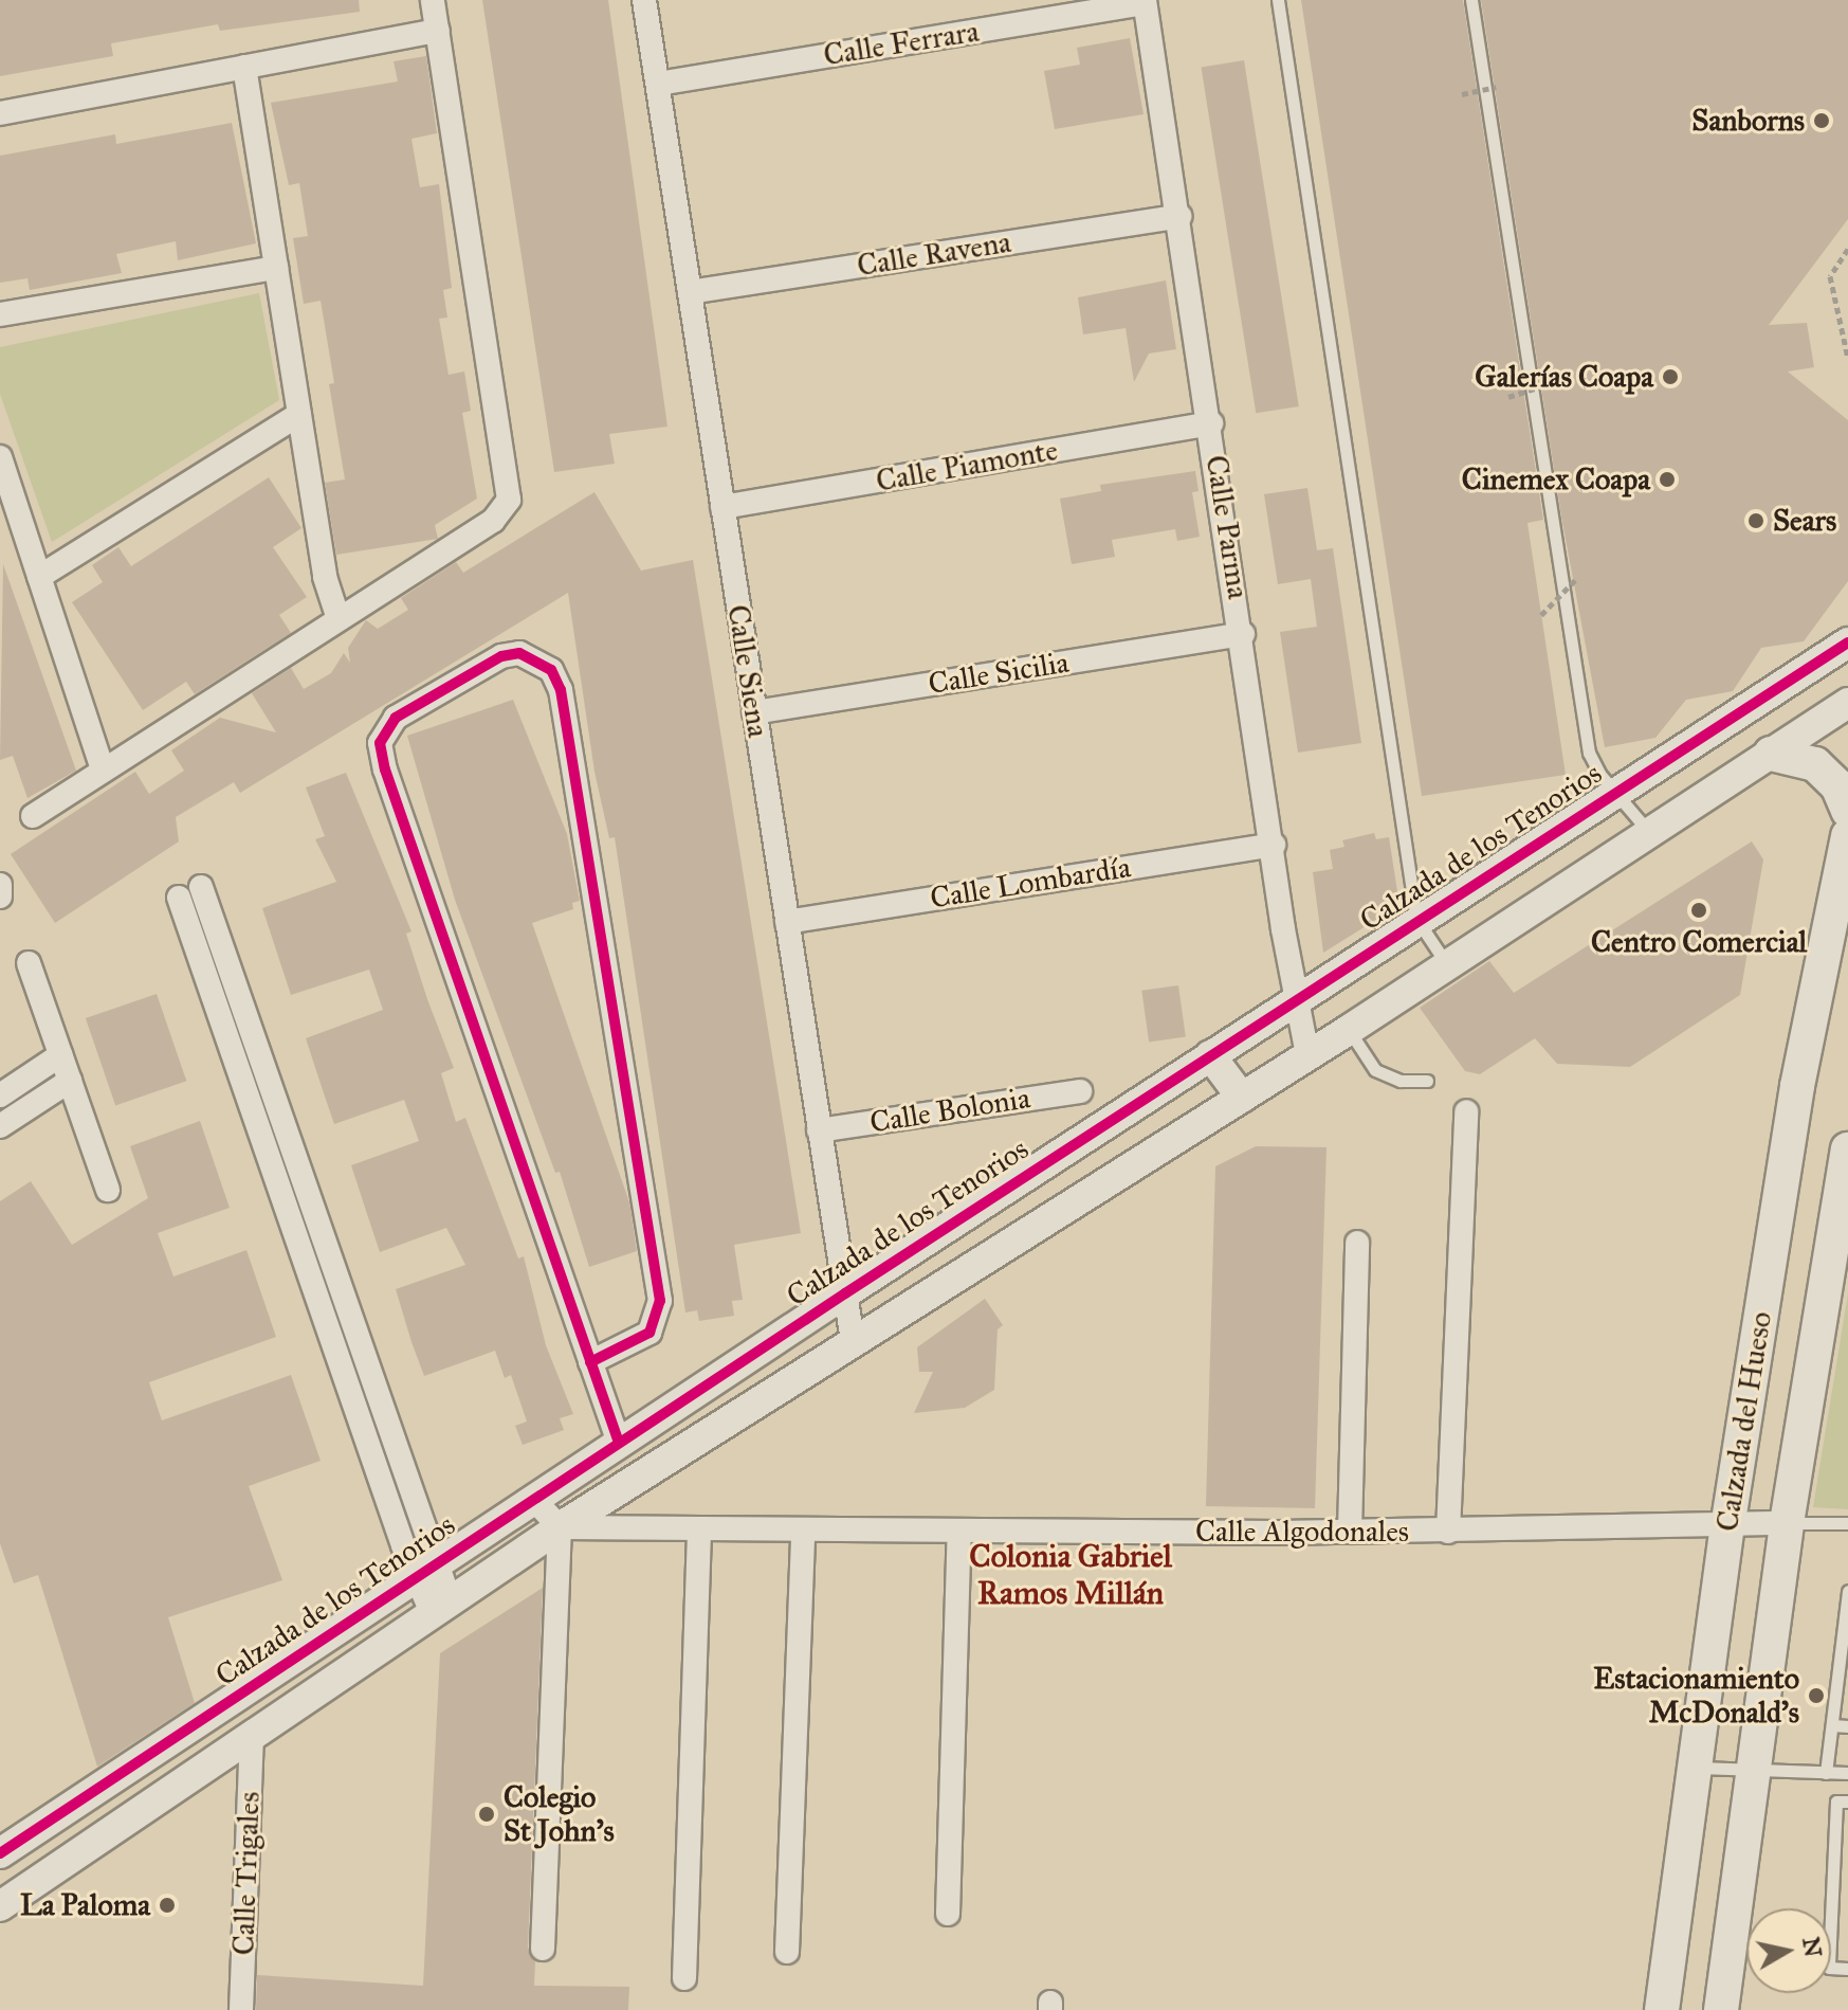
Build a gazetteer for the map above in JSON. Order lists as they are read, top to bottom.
{
  "streets": {
    "main road": ["Calzada del Hueso"],
    "street": [
      "Calle Ferrara",
      "Calle Ravena",
      "Calle Piamonte",
      "Calle Parma",
      "Calle Siena",
      "Calle Sicilia",
      "Calzada de los Tenorios",
      "Calle Lombardía",
      "Calle Bolonia",
      "Calle Algodonales",
      "Calle Trigales"
    ]
  },
  "crossings": [
    ["Calle Ferrara", "Calle Parma"],
    ["Calle Ferrara", "Calle Siena"],
    ["Calle Ravena", "Calle Parma"],
    ["Calle Ravena", "Calle Siena"],
    ["Calle Piamonte", "Calle Parma"],
    ["Calle Piamonte", "Calle Siena"],
    ["Calle Parma", "Calle Sicilia"],
    ["Calle Parma", "Calzada de los Tenorios"],
    ["Calle Parma", "Calle Lombardía"],
    ["Calle Siena", "Calle Sicilia"],
    ["Calle Siena", "Calzada de los Tenorios"],
    ["Calle Siena", "Calle Lombardía"],
    ["Calle Siena", "Calle Bolonia"],
    ["Calzada del Hueso", "Calle Algodonales"]
  ],
  "districts": ["Colonia Gabriel Ramos Millán"],
  "places": [
    "Sanborns",
    "Galerías Coapa",
    "Cinemex Coapa",
    "Sears",
    "Centro Comercial",
    "Estacionamiento McDonald's",
    "Colegio St John’s",
    "La Paloma"
  ],
  "north": "right"
}
